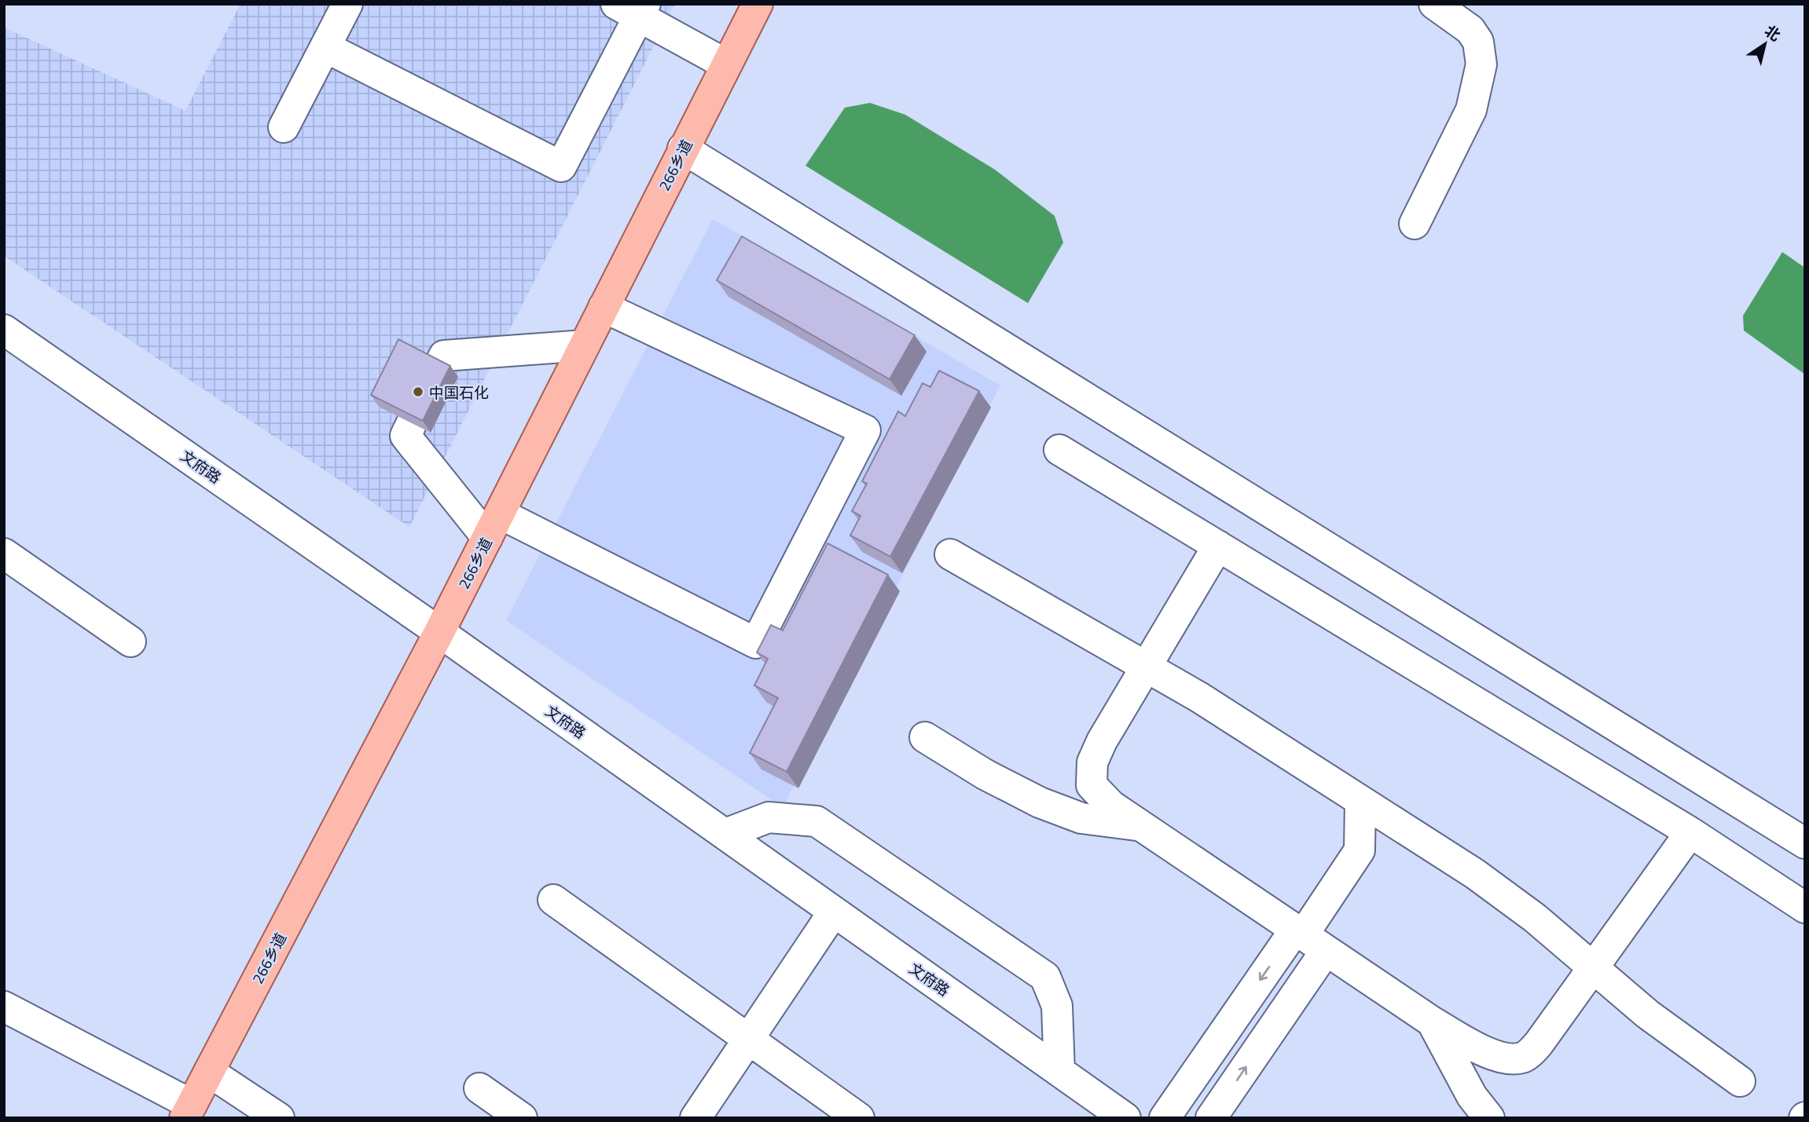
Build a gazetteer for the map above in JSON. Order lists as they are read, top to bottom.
{
  "streets": {
    "main road": ["266乡道"],
    "street": ["文府路"]
  },
  "crossings": [
    ["266乡道", "文府路"]
  ],
  "places": ["中国石化"],
  "north": "top right"
}
